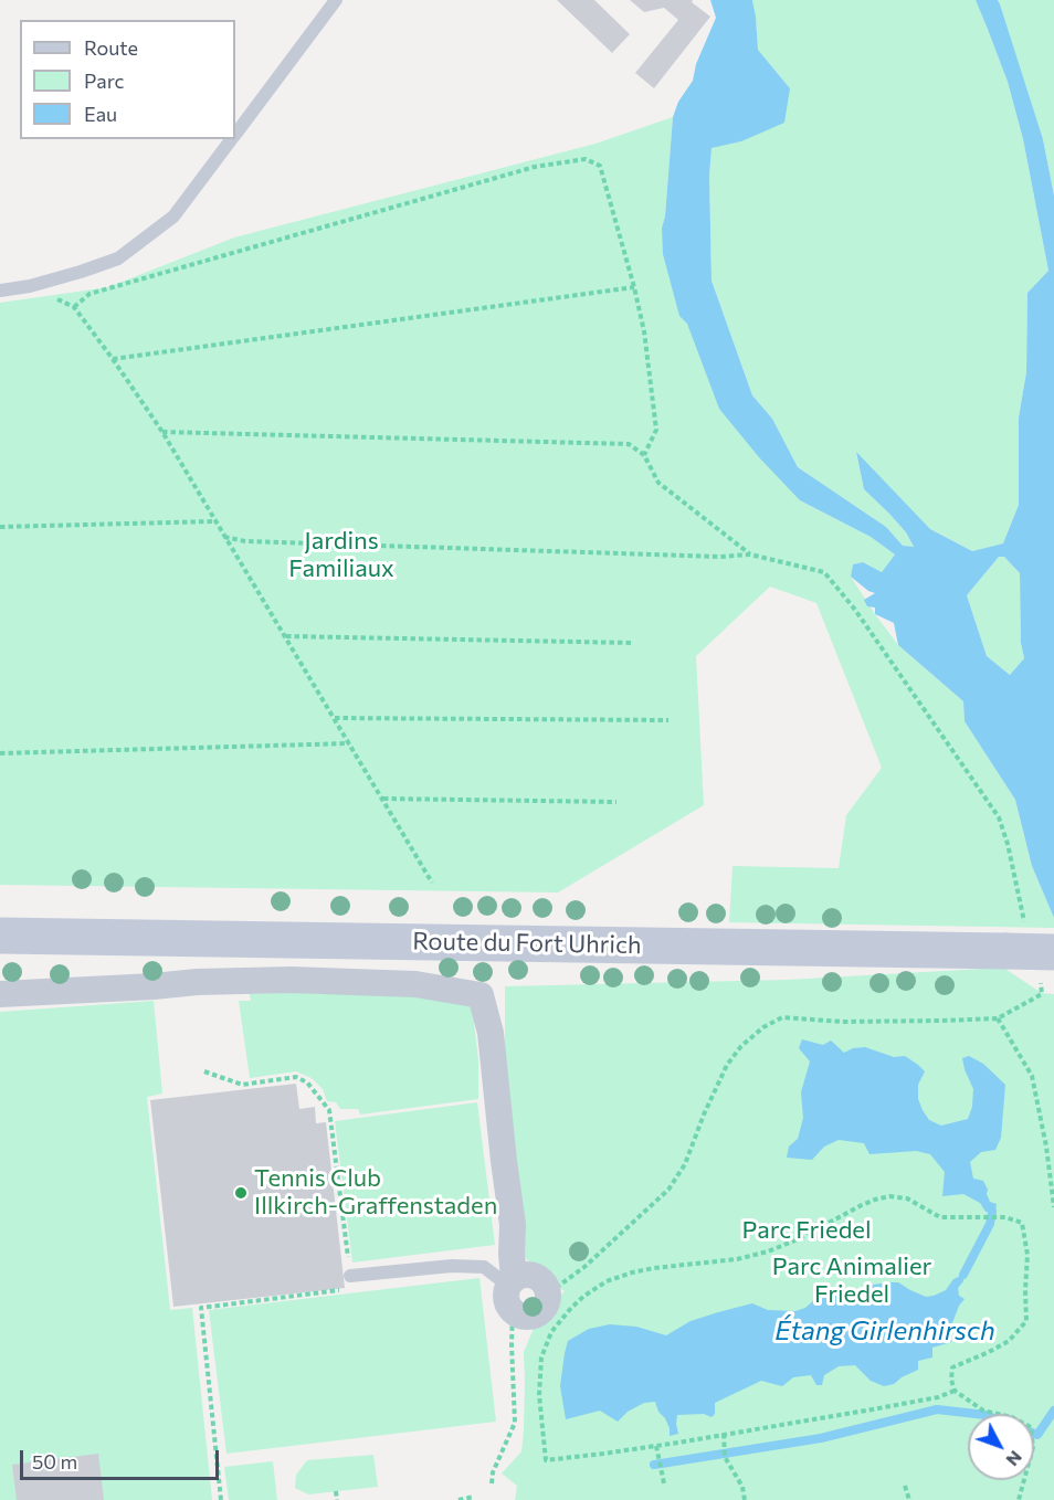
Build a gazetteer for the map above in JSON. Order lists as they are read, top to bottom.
{
  "streets": {
    "main road": ["Route du Fort Uhrich"]
  },
  "water": ["Étang Girlenhirsch"],
  "parks": ["Jardins Familiaux", "Parc Friedel", "Parc Animalier Friedel"],
  "places": ["Tennis Club Illkirch-Graffenstaden"],
  "legend": ["Route", "Parc", "Eau"],
  "scale_bar": "50 m",
  "north": "bottom right"
}
